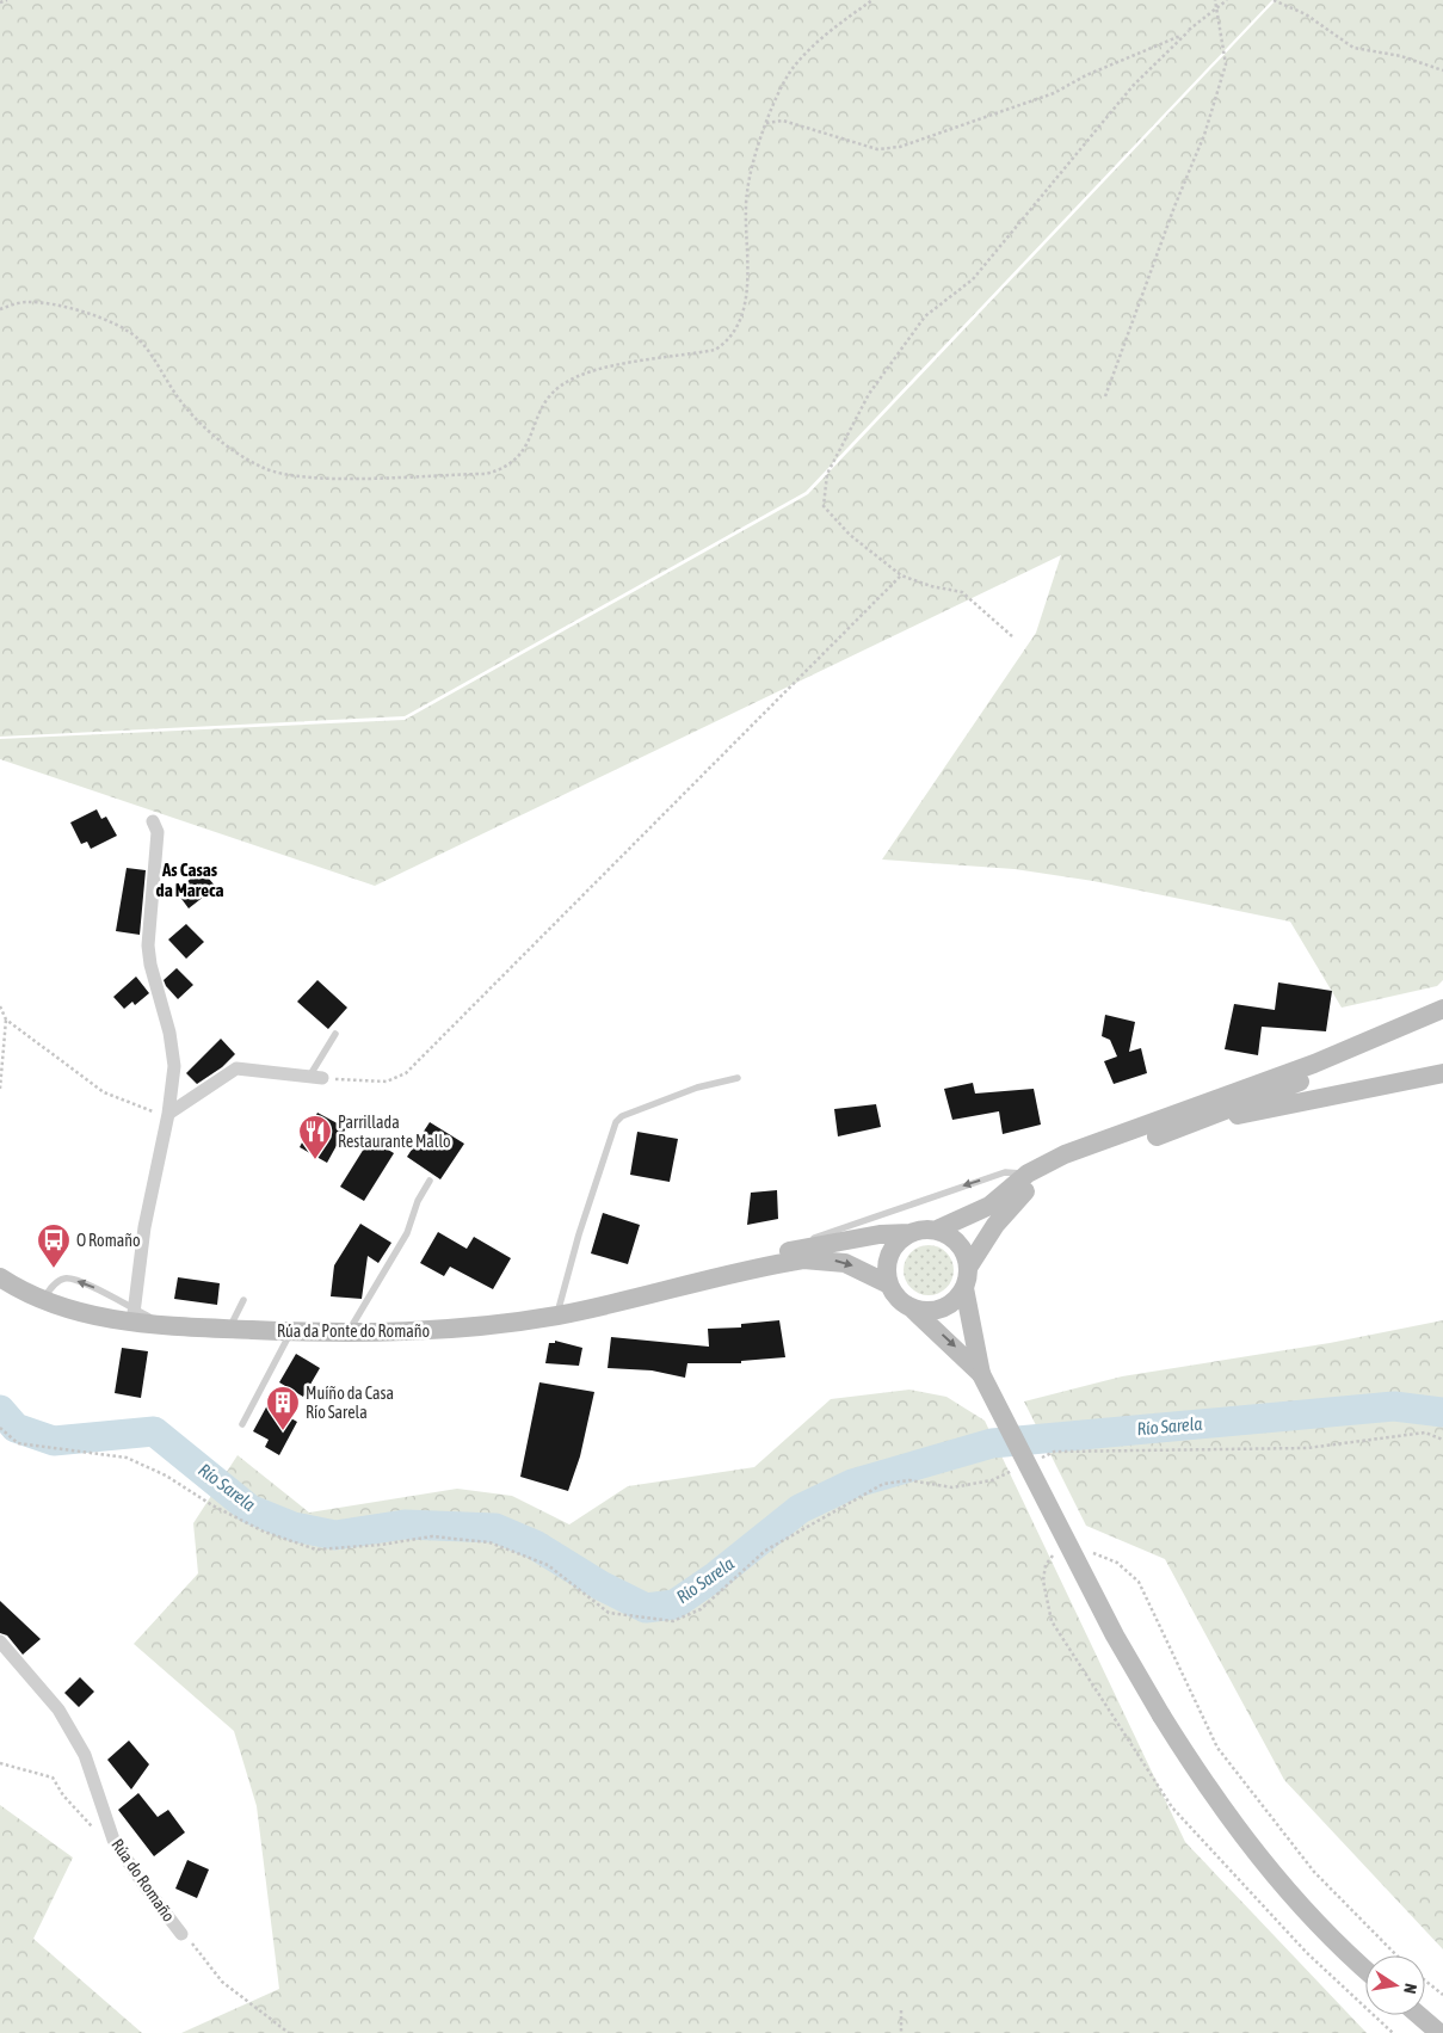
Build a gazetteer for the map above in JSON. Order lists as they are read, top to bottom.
{
  "streets": {
    "main road": ["Rúa da Ponte do Romaño"],
    "street": ["Rúa do Romaño"]
  },
  "districts": ["As Casas da Mareca"],
  "water": ["Río Sarela"],
  "places": {
    "restaurant": ["Parrillada Restaurante Mallo"],
    "bus stop": ["O Romaño"],
    "building": ["Muíño da Casa Río Sarela"]
  },
  "north": "right"
}
